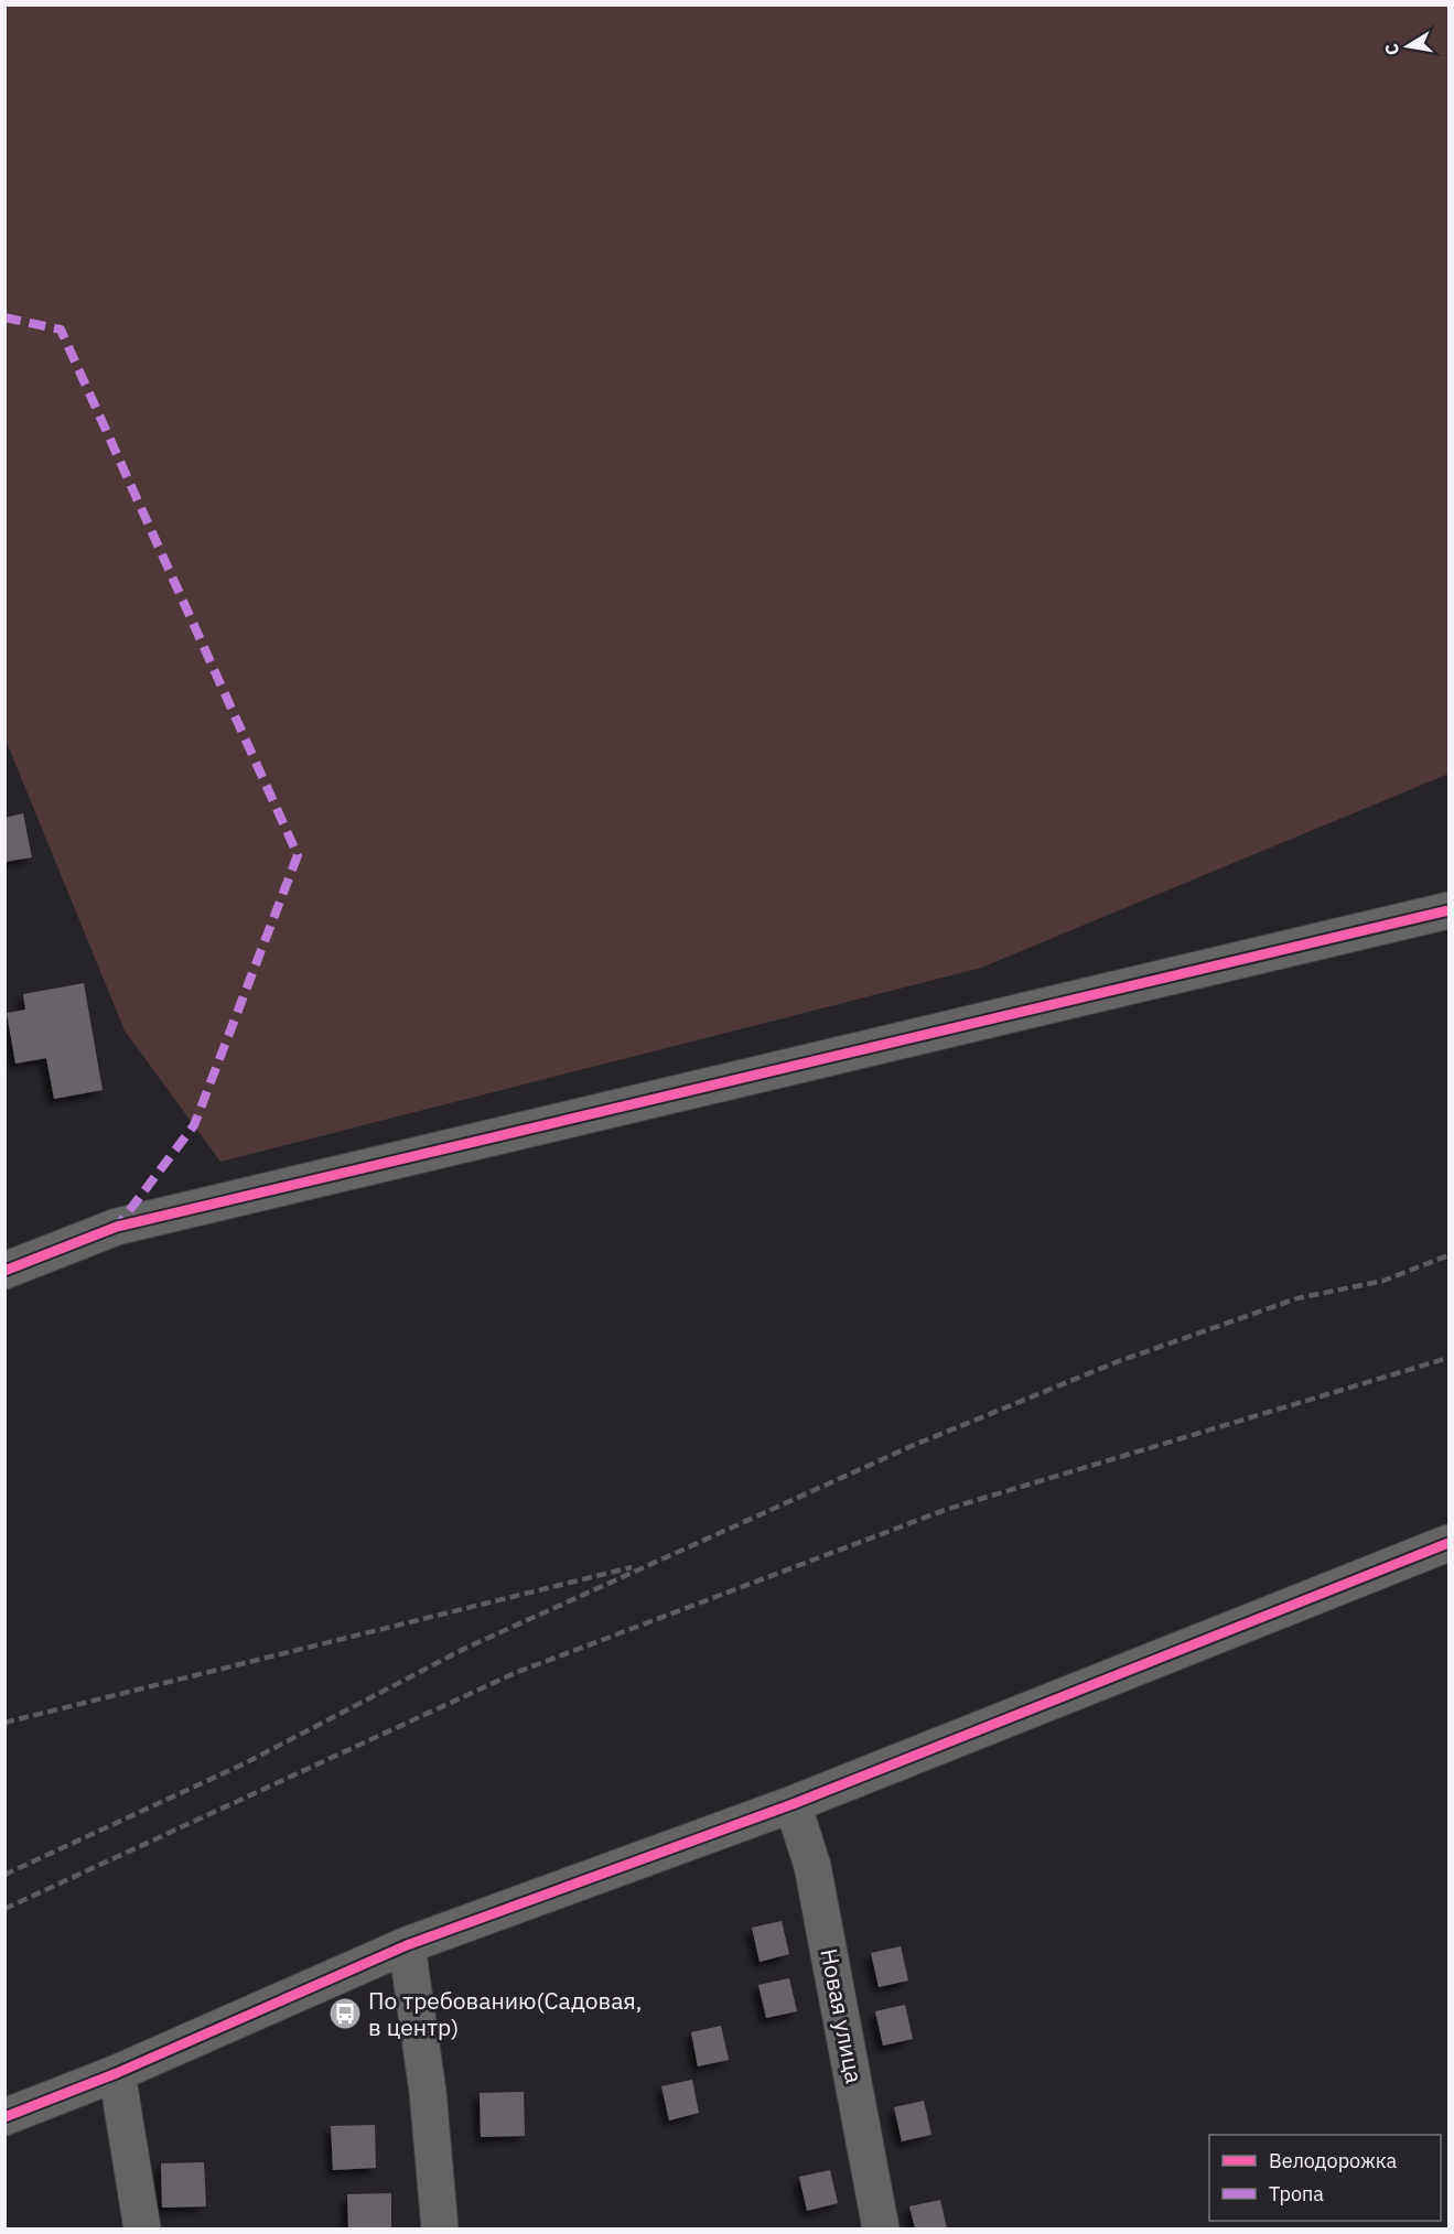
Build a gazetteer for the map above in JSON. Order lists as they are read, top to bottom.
{
  "streets": {
    "street": ["Новая улица"]
  },
  "places": {
    "bus stop": ["По требованию(Садовая, в центр)"]
  },
  "legend": ["Велодорожка", "Тропа"],
  "north": "left"
}
